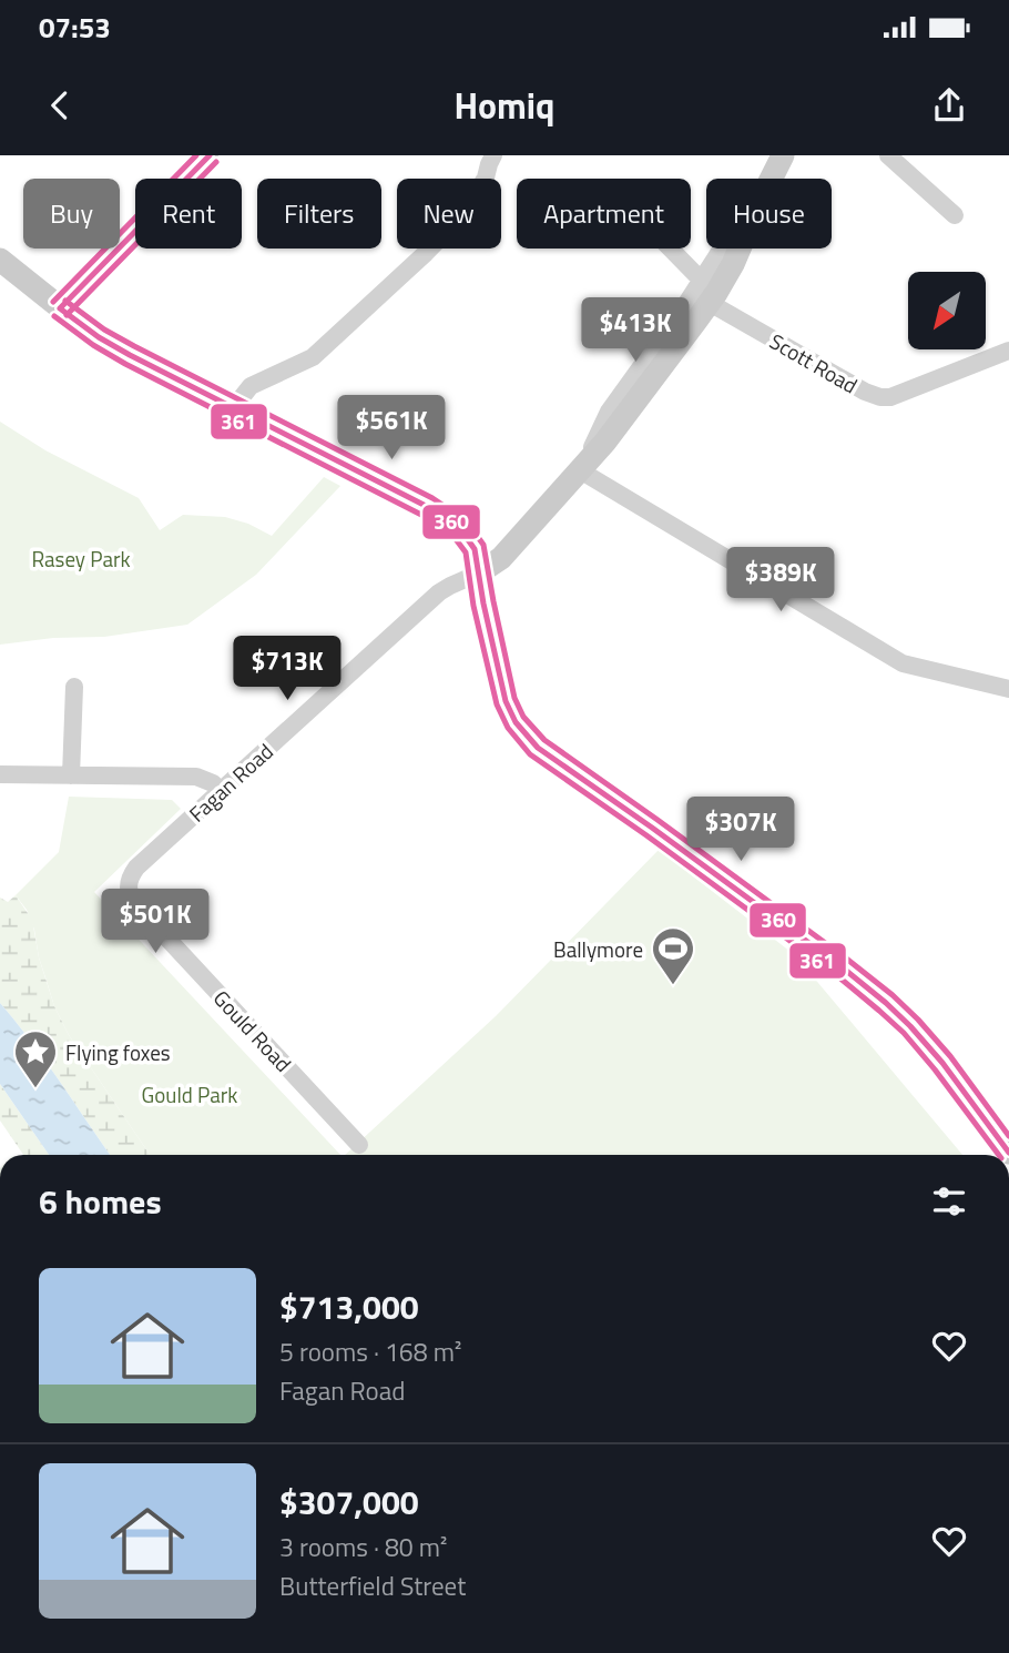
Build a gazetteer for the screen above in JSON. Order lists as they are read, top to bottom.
{
  "streets": {
    "street": ["Scott Road", "Fagan Road", "Gould Road"]
  },
  "crossings": [
    ["Fagan Road", "Gould Road"]
  ],
  "parks": ["Rasey Park", "Gould Park"],
  "places": {
    "sports": ["Ballymore"],
    "place": ["Flying foxes"]
  },
  "lines": ["transit line 360", "transit line 361"],
  "north": "bottom left",
  "page": {
    "status": "07:53",
    "header": "Homiq",
    "chip": [
      "Buy",
      "Rent",
      "Filters",
      "New",
      "Apartment",
      "House"
    ],
    "price": [
      "$413K",
      "$561K",
      "$389K",
      "$713K",
      "$307K",
      "$501K"
    ],
    "heading": "6 homes",
    "list": [
      {
        "name": "$713,000",
        "note": "5 rooms · 168 m² · Fagan Road"
      },
      {
        "name": "$307,000",
        "note": "3 rooms · 80 m² · Butterfield Street"
      }
    ]
  }
}
